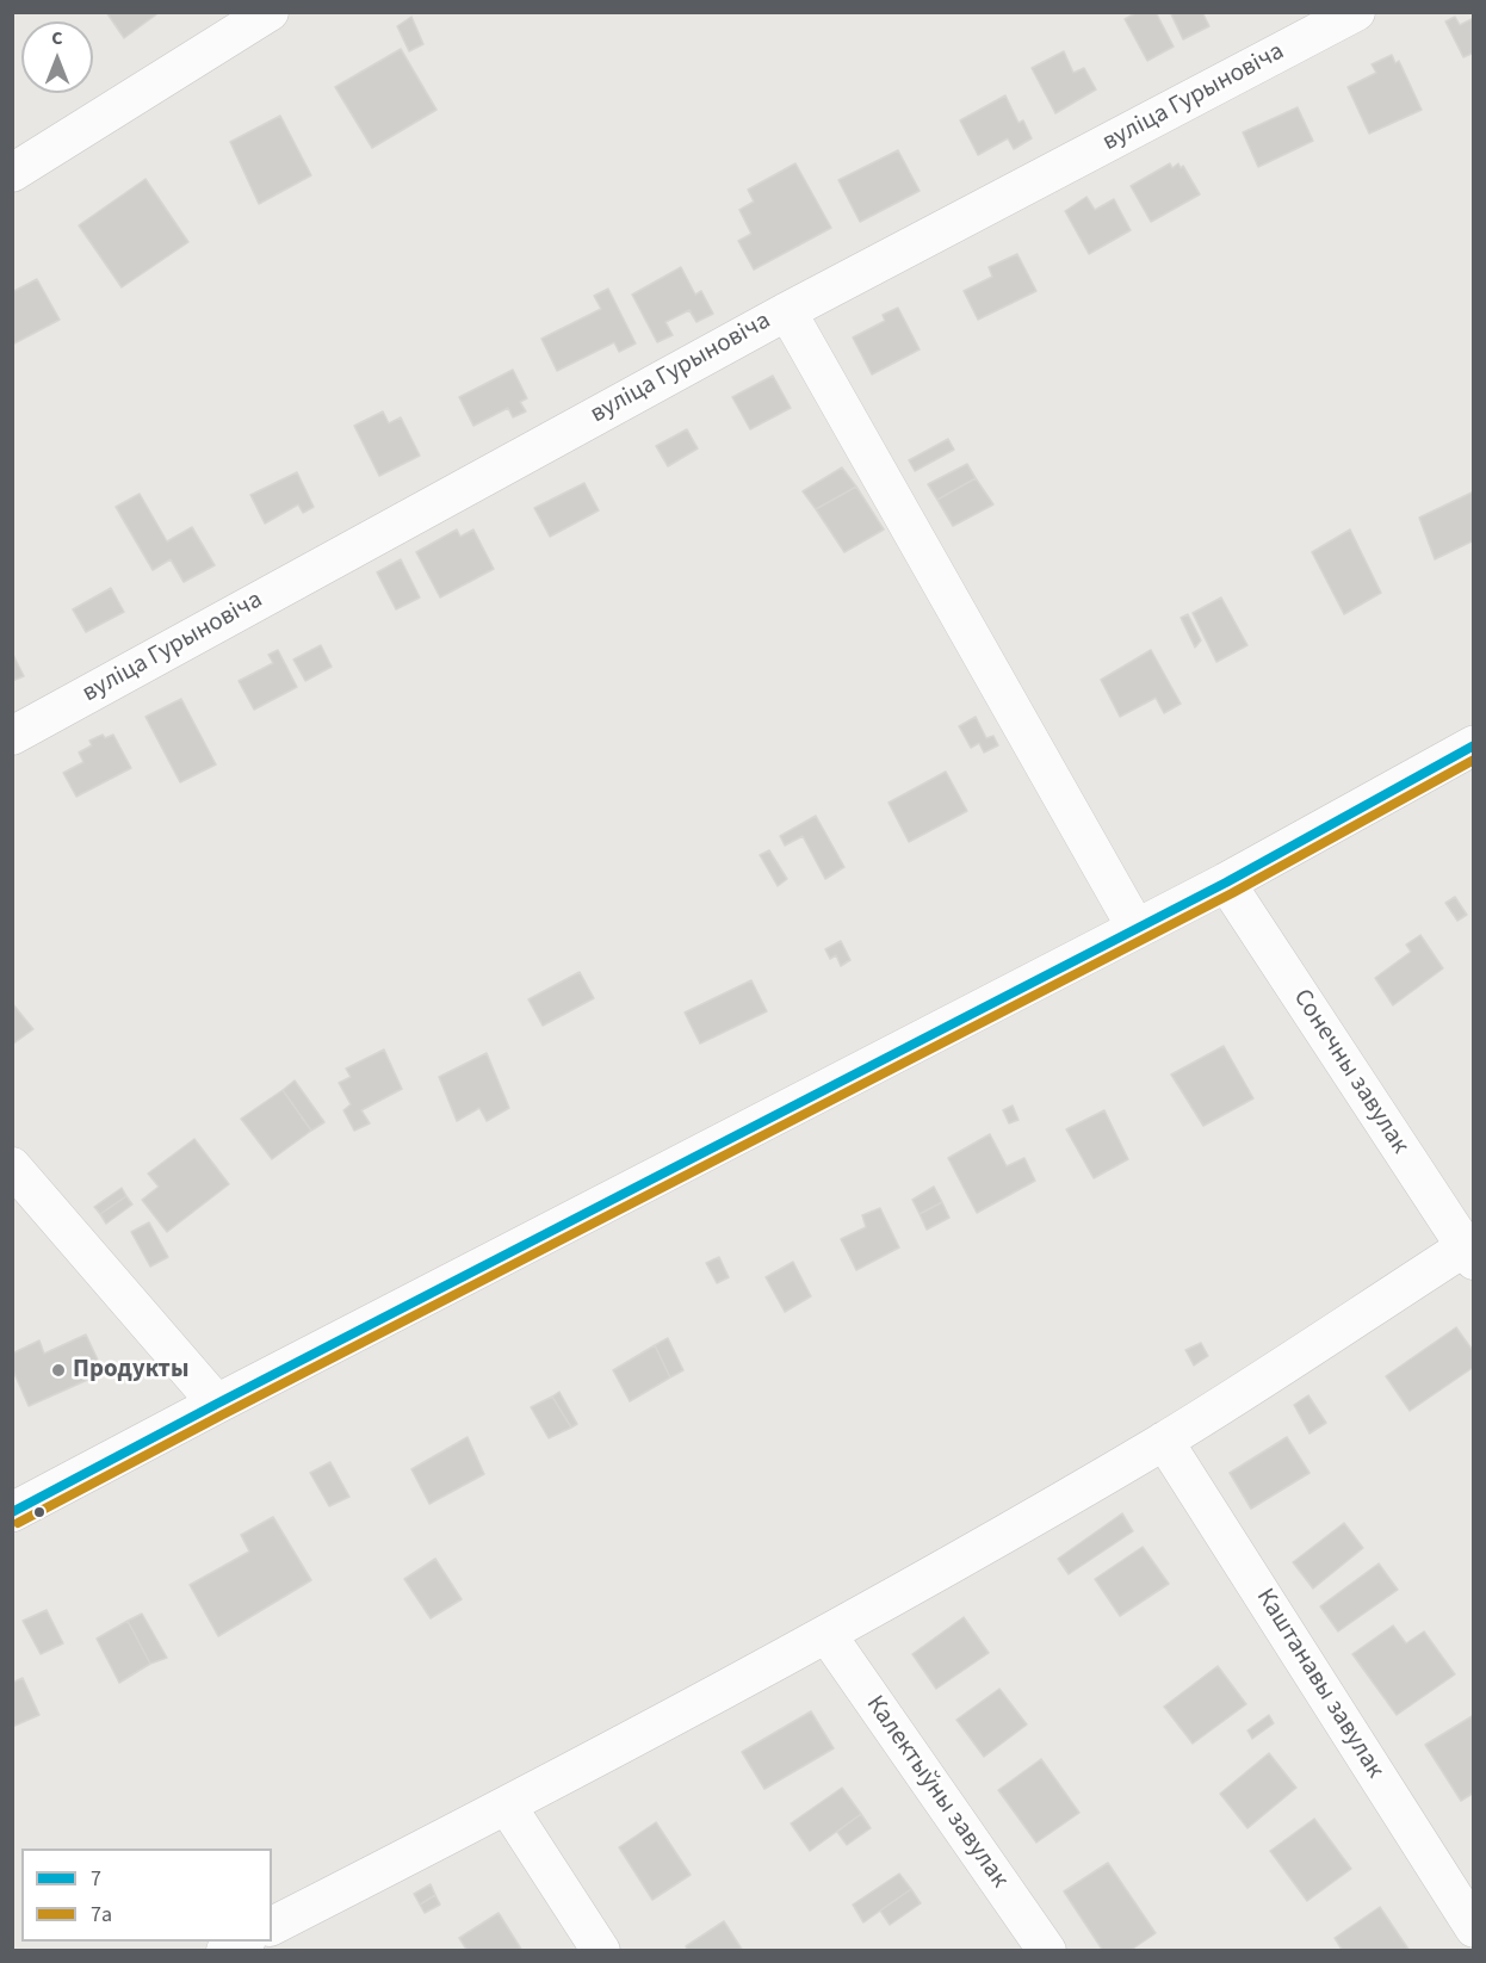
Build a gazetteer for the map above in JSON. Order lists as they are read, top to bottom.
{
  "streets": {
    "street": [
      "вуліца Гурыновіча",
      "Сонечны завулак",
      "Каштанавы завулак",
      "Калектыўны завулак"
    ]
  },
  "places": ["Продукты"],
  "lines": ["transit line 7", "transit line 7а"],
  "legend": ["7", "7а"],
  "north": "top"
}
